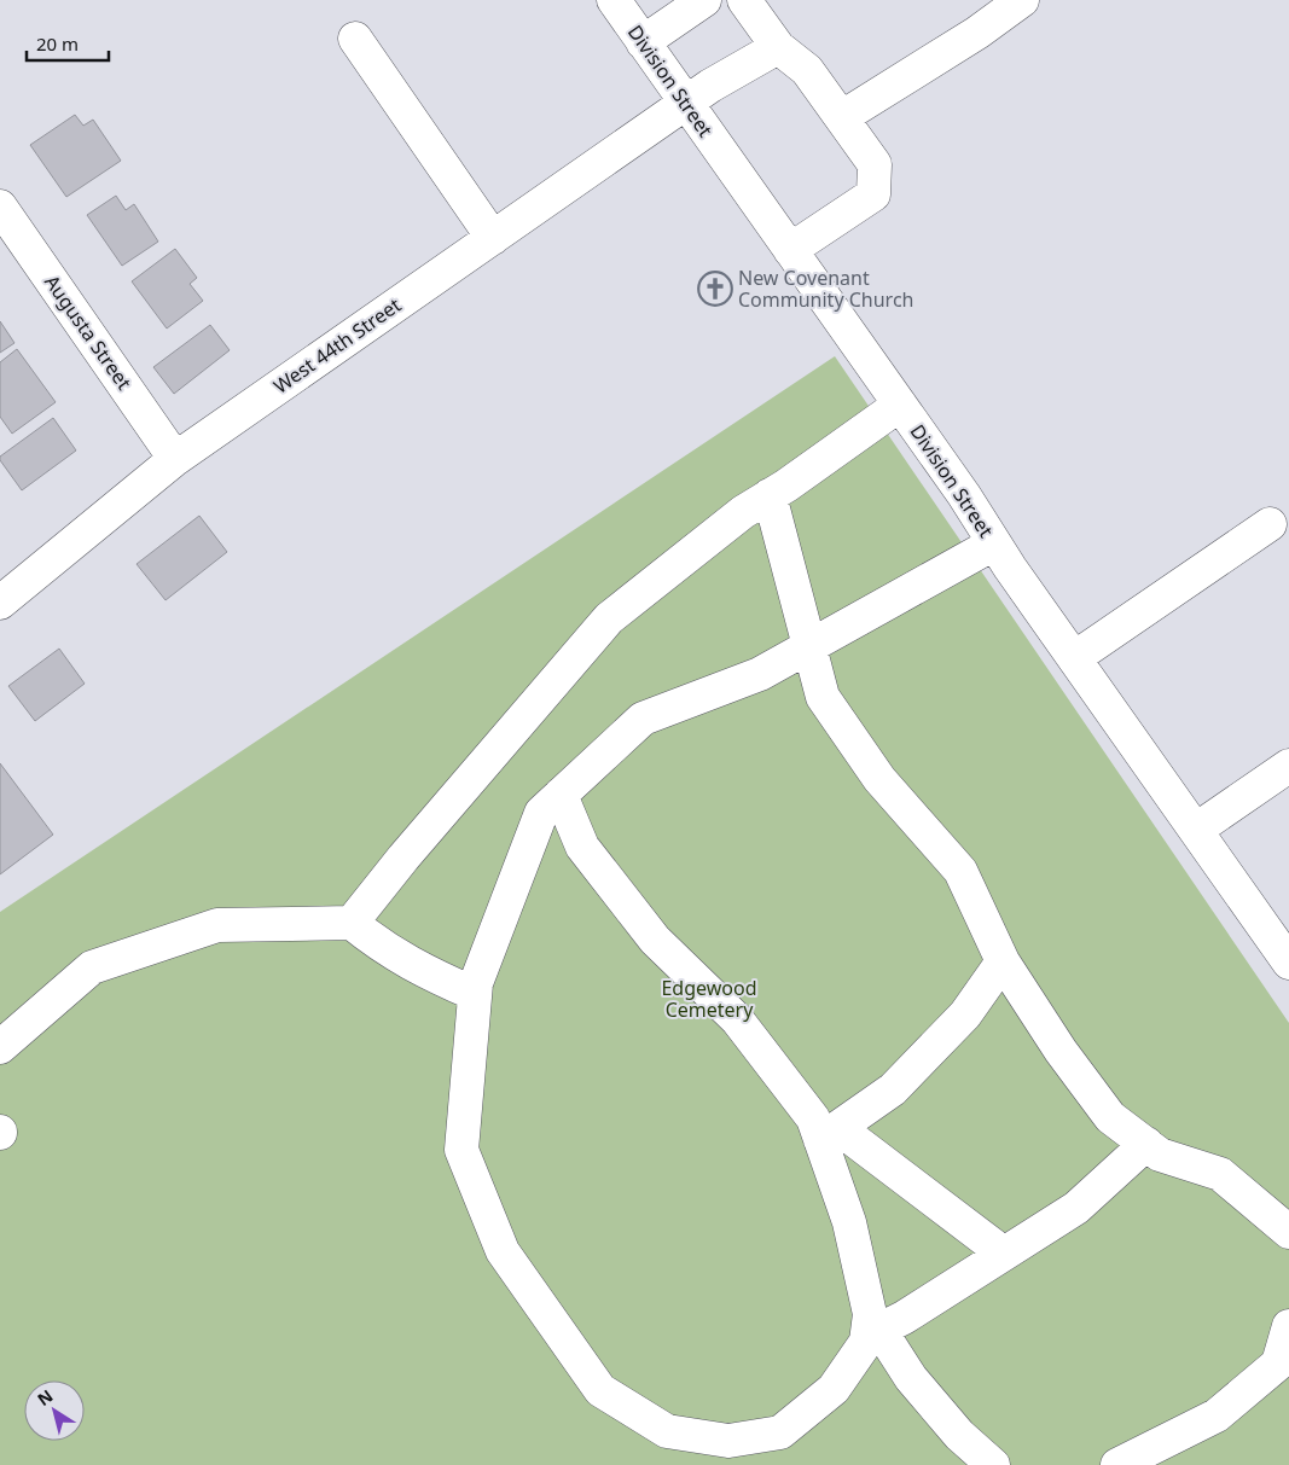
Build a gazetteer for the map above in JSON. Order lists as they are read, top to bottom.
{
  "streets": {
    "street": ["Division Street", "Augusta Street", "West 44th Street"]
  },
  "crossings": [
    ["Division Street", "West 44th Street"],
    ["Augusta Street", "West 44th Street"]
  ],
  "parks": ["Edgewood Cemetery"],
  "places": {
    "church": ["New Covenant Community Church"]
  },
  "scale_bar": "20 m",
  "north": "top left"
}
